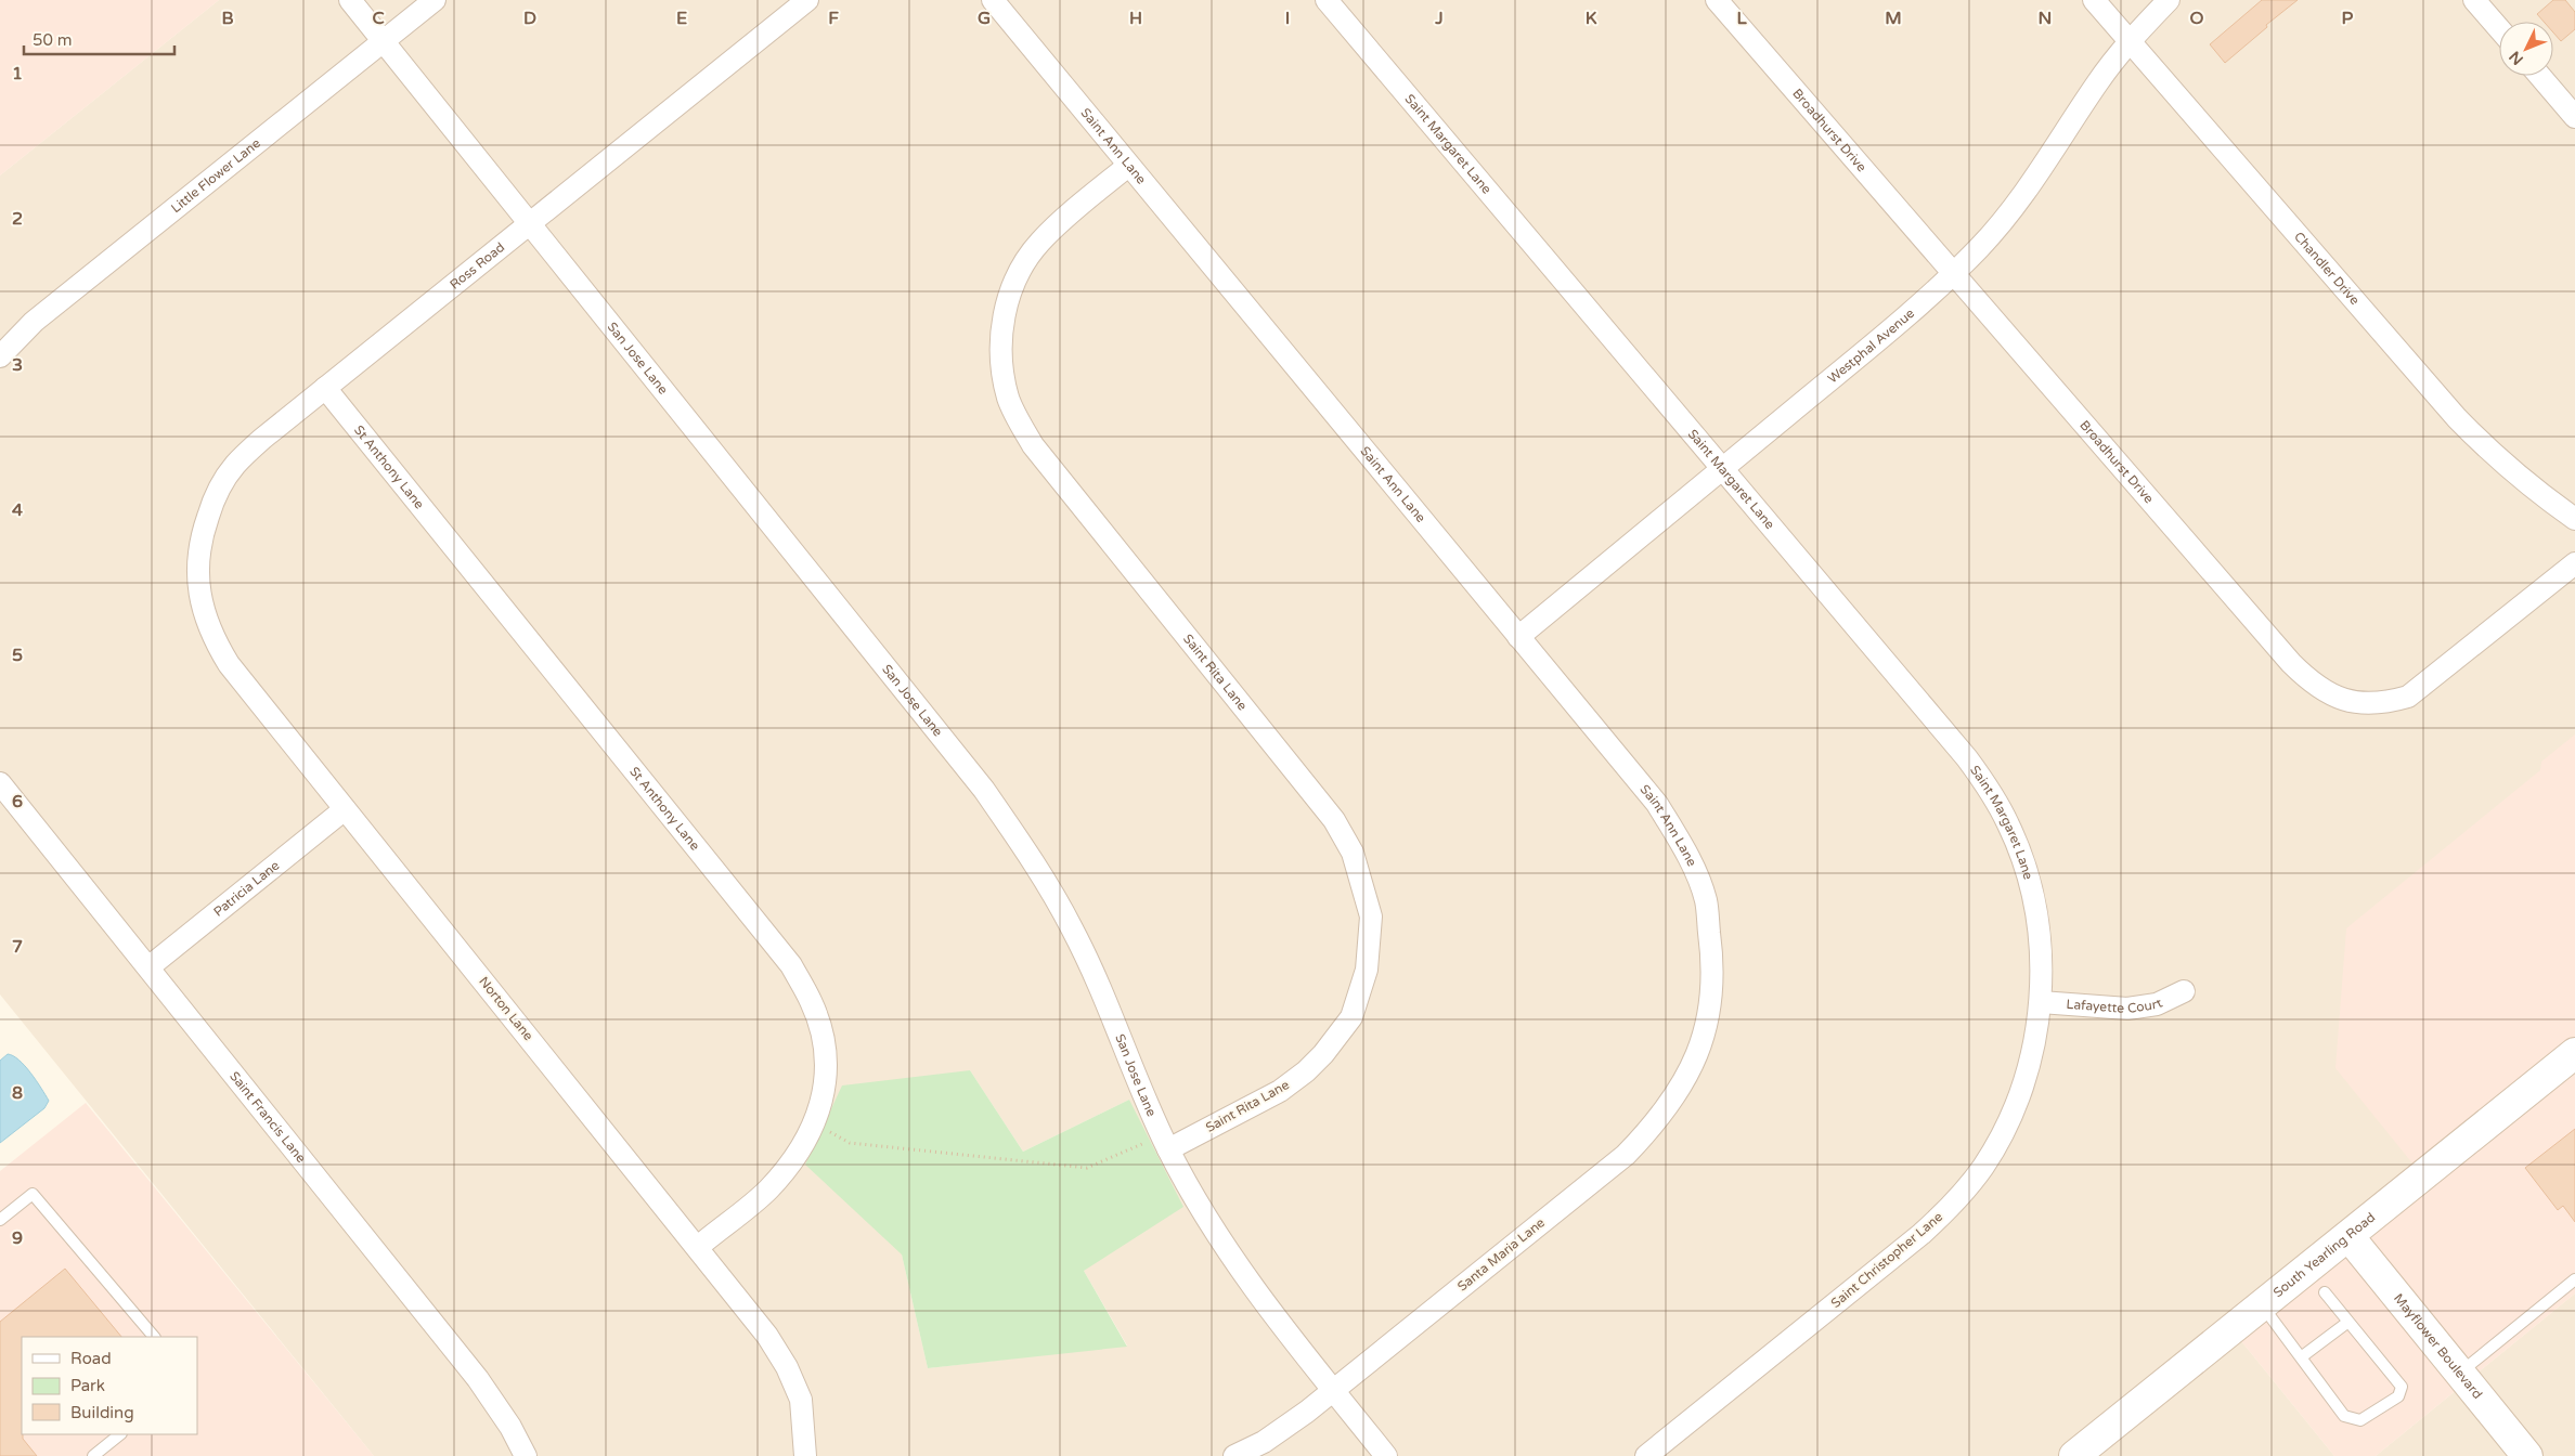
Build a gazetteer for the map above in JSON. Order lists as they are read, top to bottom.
{
  "streets": {
    "street": [
      "Broadhurst Drive",
      "Saint Margaret Lane",
      "Saint Ann Lane",
      "Little Flower Lane",
      "Ross Road",
      "Chandler Drive",
      "Westphal Avenue",
      "San Jose Lane",
      "St Anthony Lane",
      "Saint Rita Lane",
      "Patricia Lane",
      "Lafayette Court",
      "Norton Lane",
      "Saint Francis Lane",
      "Santa Maria Lane",
      "South Yearling Road",
      "Saint Christopher Lane",
      "Mayflower Boulevard"
    ]
  },
  "crossings": [
    ["Broadhurst Drive", "Westphal Avenue"],
    ["Saint Margaret Lane", "Westphal Avenue"],
    ["Saint Margaret Lane", "Lafayette Court"],
    ["Saint Margaret Lane", "Saint Christopher Lane"],
    ["Saint Ann Lane", "Westphal Avenue"],
    ["Saint Ann Lane", "Saint Rita Lane"],
    ["Saint Ann Lane", "Santa Maria Lane"],
    ["Little Flower Lane", "San Jose Lane"],
    ["Ross Road", "San Jose Lane"],
    ["Ross Road", "St Anthony Lane"],
    ["Ross Road", "Norton Lane"],
    ["Chandler Drive", "Westphal Avenue"],
    ["San Jose Lane", "Saint Rita Lane"],
    ["San Jose Lane", "Santa Maria Lane"],
    ["St Anthony Lane", "Norton Lane"],
    ["Patricia Lane", "Norton Lane"],
    ["Patricia Lane", "Saint Francis Lane"],
    ["Lafayette Court", "Saint Christopher Lane"],
    ["South Yearling Road", "Mayflower Boulevard"]
  ],
  "legend": ["Road", "Park", "Building"],
  "scale_bar": "50 m",
  "north": "bottom left",
  "grid": {
    "columns": [
      "B",
      "C",
      "D",
      "E",
      "F",
      "G",
      "H",
      "I",
      "J",
      "K",
      "L",
      "M",
      "N",
      "O",
      "P"
    ],
    "rows": [
      "1",
      "2",
      "3",
      "4",
      "5",
      "6",
      "7",
      "8",
      "9"
    ]
  }
}
